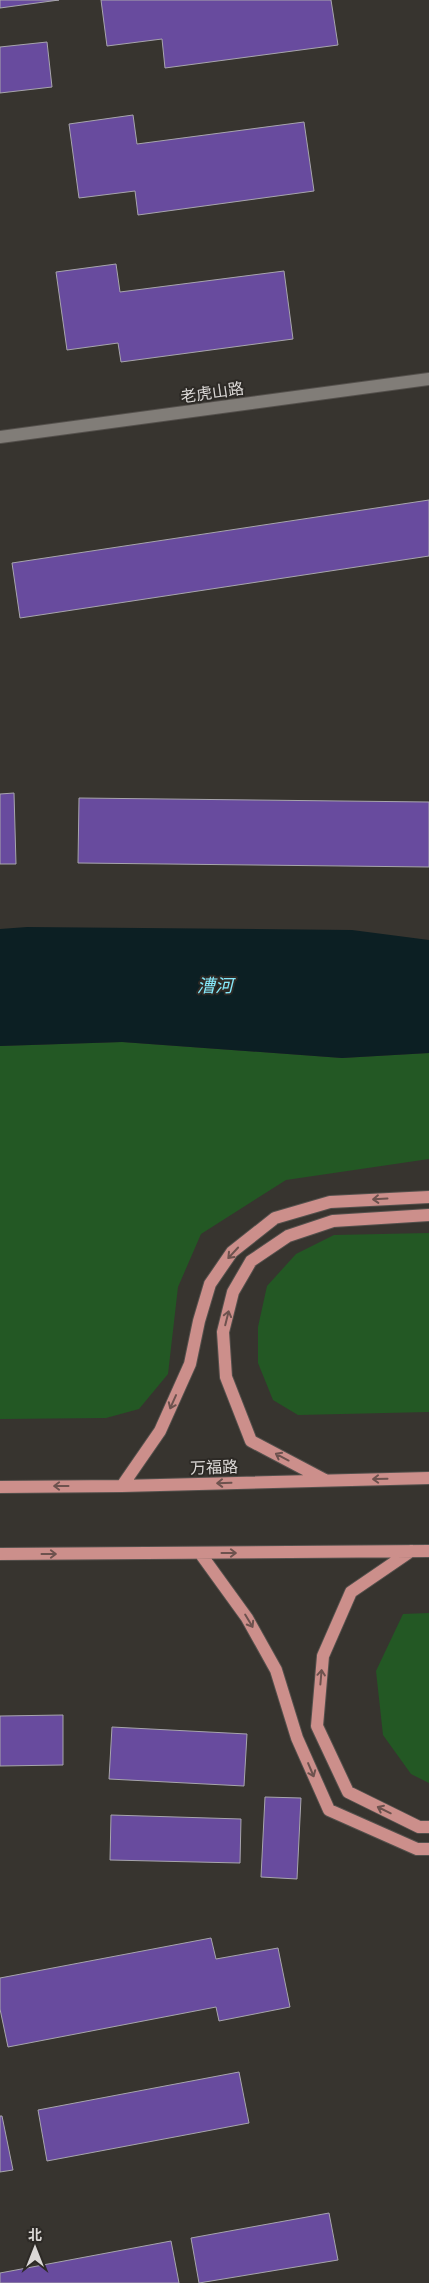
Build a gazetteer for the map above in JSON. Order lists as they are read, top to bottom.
{
  "streets": {
    "main road": ["万福路"],
    "street": ["老虎山路"]
  },
  "water": ["漕河"],
  "north": "top"
}
